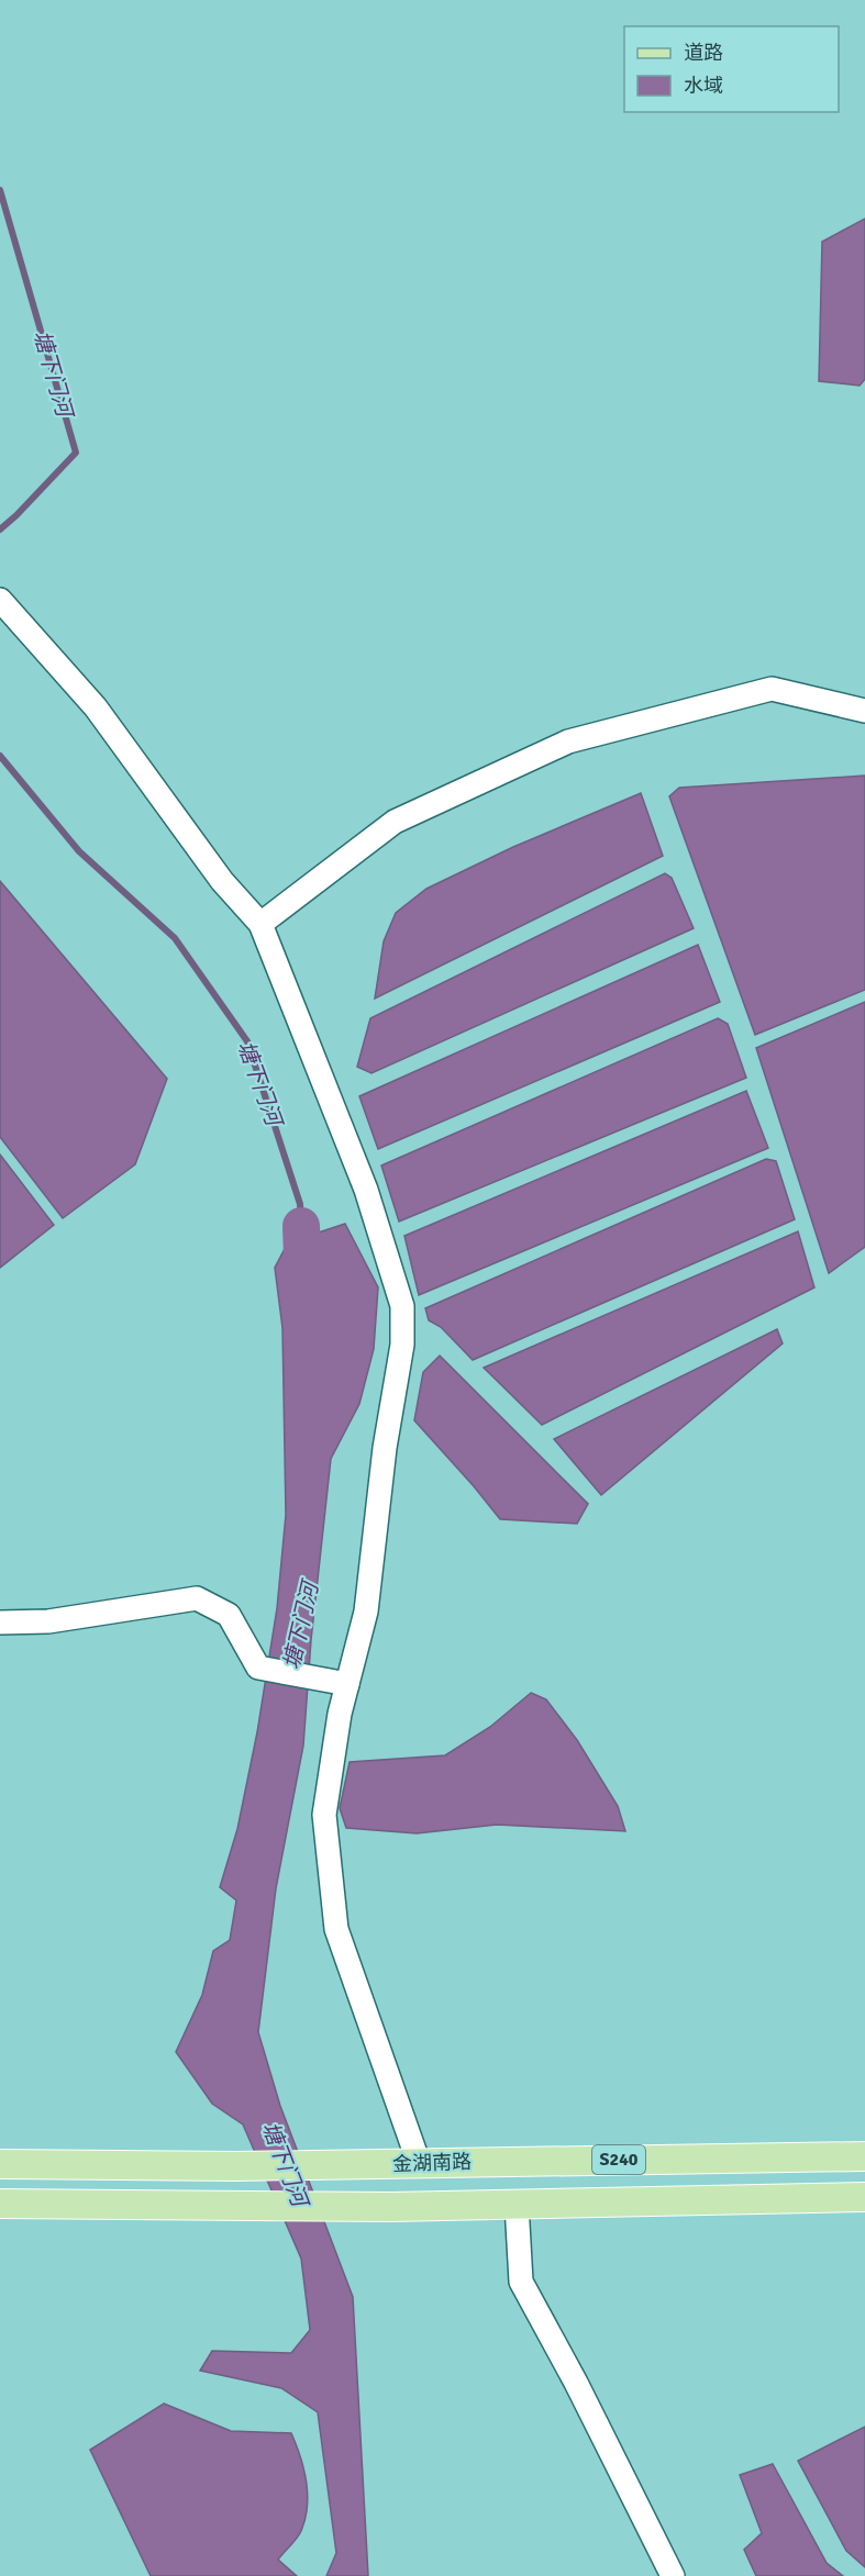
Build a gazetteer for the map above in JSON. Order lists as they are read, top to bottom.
{
  "streets": {
    "main road": ["S240", "金湖南路"]
  },
  "water": ["塘下门河"],
  "legend": ["道路", "水域"]
}
